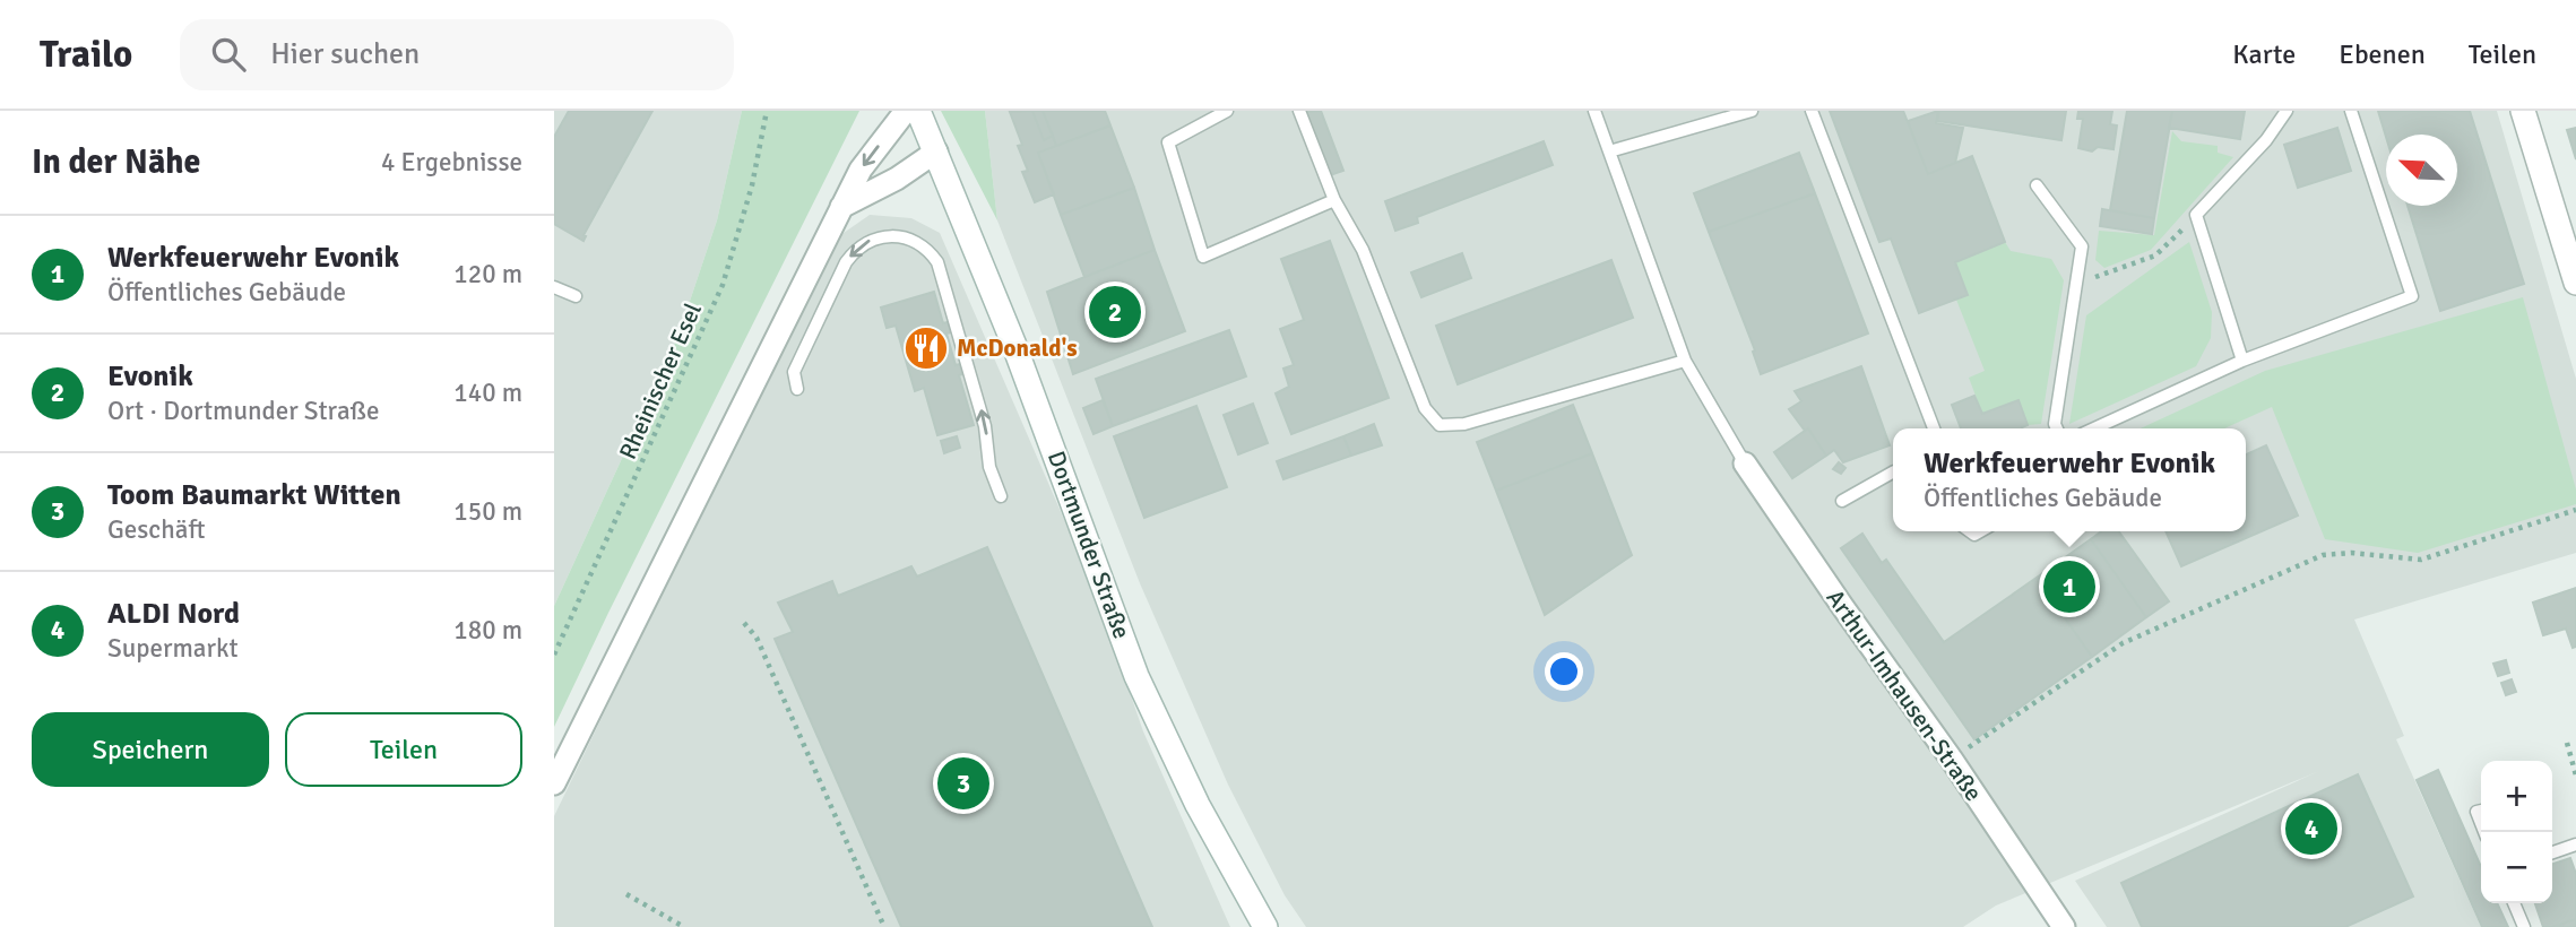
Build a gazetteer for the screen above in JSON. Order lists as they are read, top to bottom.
{
  "streets": {
    "main road": ["Dortmunder Straße"],
    "street": ["Arthur-Imhausen-Straße"],
    "path": ["Rheinischer Esel"]
  },
  "places": {
    "restaurant": ["McDonald's"]
  },
  "north": "top left",
  "page": {
    "header": "Trailo",
    "search": "Hier suchen",
    "nav": ["Karte", "Ebenen", "Teilen"],
    "heading": ["In der Nähe", "4 Ergebnisse"],
    "list": [
      {
        "mark": "1",
        "name": "Werkfeuerwehr Evonik",
        "note": "Öffentliches Gebäude",
        "value": "120 m"
      },
      {
        "mark": "2",
        "name": "Evonik",
        "note": "Ort · Dortmunder Straße",
        "value": "140 m"
      },
      {
        "mark": "3",
        "name": "Toom Baumarkt Witten",
        "note": "Geschäft",
        "value": "150 m"
      },
      {
        "mark": "4",
        "name": "ALDI Nord",
        "note": "Supermarkt",
        "value": "180 m"
      }
    ],
    "pins": [
      "2",
      "1",
      "3",
      "4"
    ],
    "popup": ["Werkfeuerwehr Evonik", "Öffentliches Gebäude"],
    "buttons": ["Speichern", "Teilen"],
    "map_buttons": ["+", "−"]
  }
}
